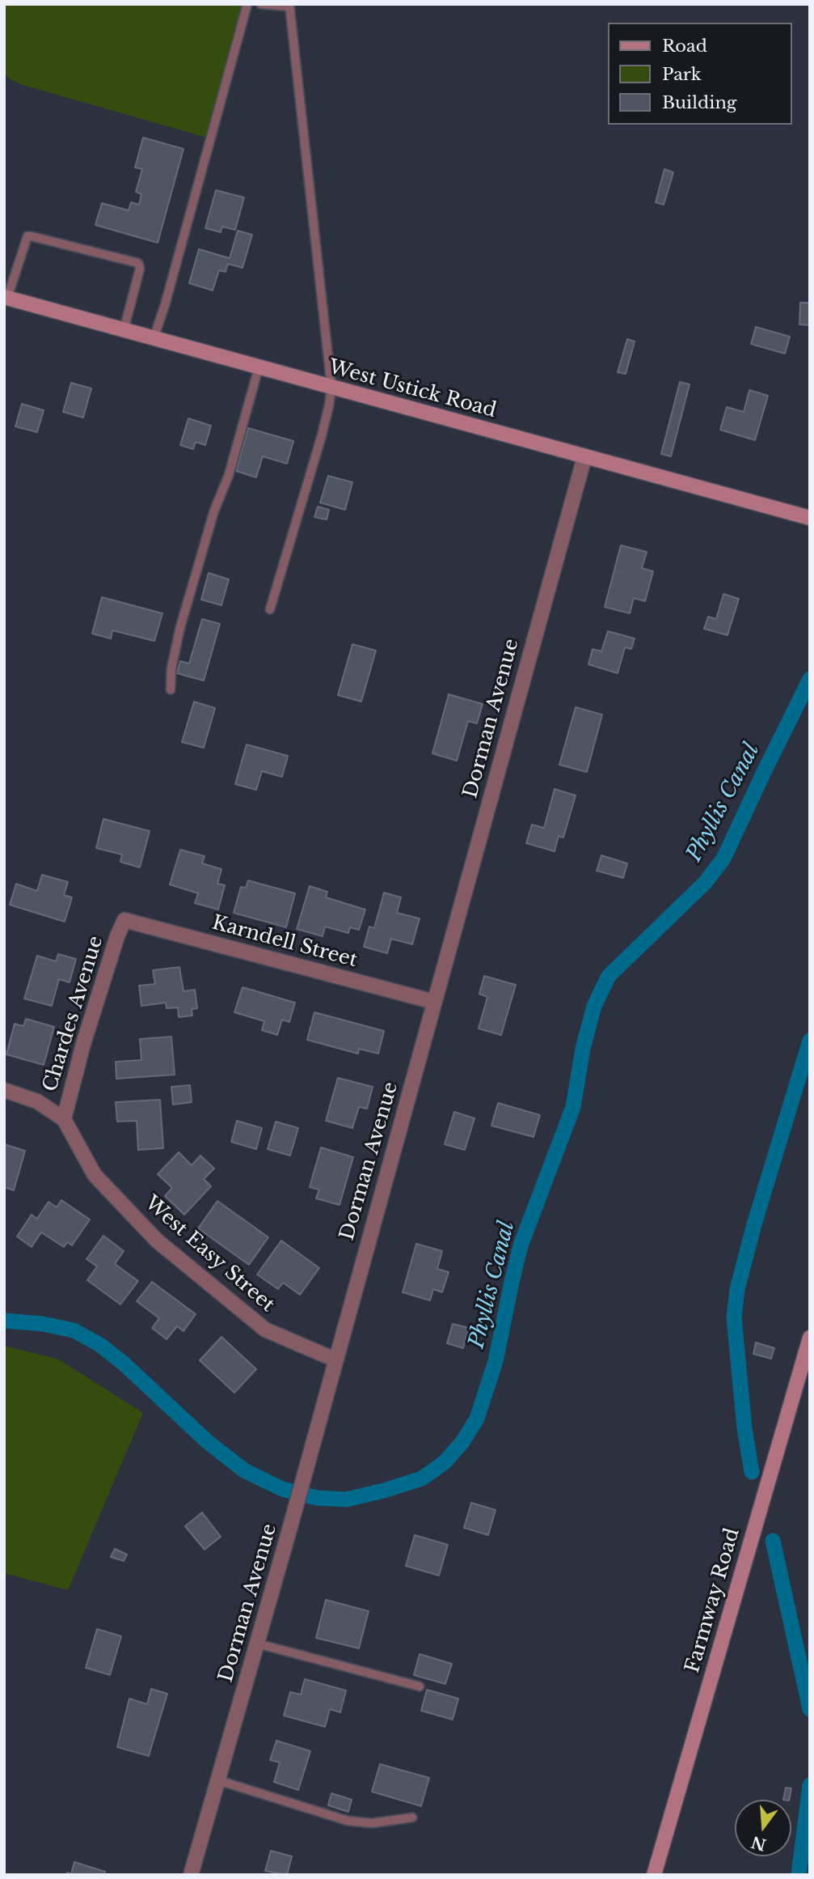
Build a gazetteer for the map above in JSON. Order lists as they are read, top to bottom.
{
  "streets": {
    "main road": ["West Ustick Road", "Farmway Road"],
    "street": [
      "Dorman Avenue",
      "Karndell Street",
      "Chardes Avenue",
      "West Easy Street"
    ]
  },
  "crossings": [
    ["West Ustick Road", "Dorman Avenue"],
    ["Dorman Avenue", "Karndell Street"],
    ["Dorman Avenue", "West Easy Street"],
    ["Karndell Street", "Chardes Avenue"],
    ["Chardes Avenue", "West Easy Street"]
  ],
  "water": ["Phyllis Canal"],
  "legend": ["Road", "Park", "Building"],
  "north": "bottom"
}
